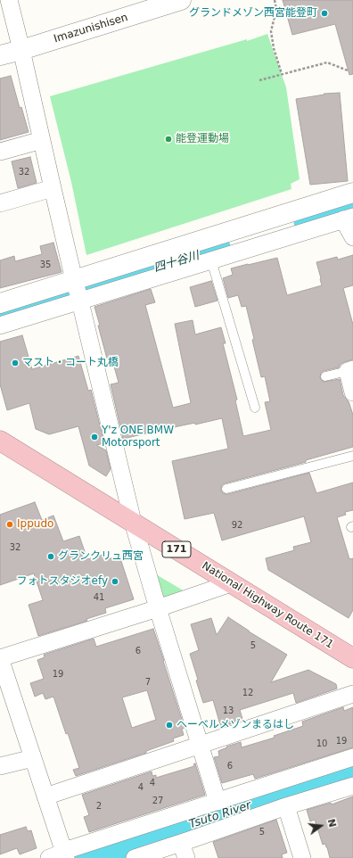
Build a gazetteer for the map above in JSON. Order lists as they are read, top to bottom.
{
  "streets": {
    "highway": ["171", "National Highway Route 171"],
    "street": ["Imazunishisen"]
  },
  "water": ["四十谷川", "Tsuto River"],
  "places": [
    "グランドメゾン西宮能登町",
    "能登運動場",
    "マスト・コート丸橋",
    "Y'z ONE BMW Motorsport",
    "Ippudo",
    "グランクリュ西宮",
    "フォトスタジオefy",
    "ヘーベルメゾンまるはし"
  ],
  "house_numbers": [
    "32",
    "35",
    "92",
    "32",
    "41",
    "5",
    "6",
    "19",
    "7",
    "12",
    "13",
    "19",
    "10",
    "6",
    "4",
    "4",
    "27",
    "2",
    "5"
  ],
  "north": "right"
}
